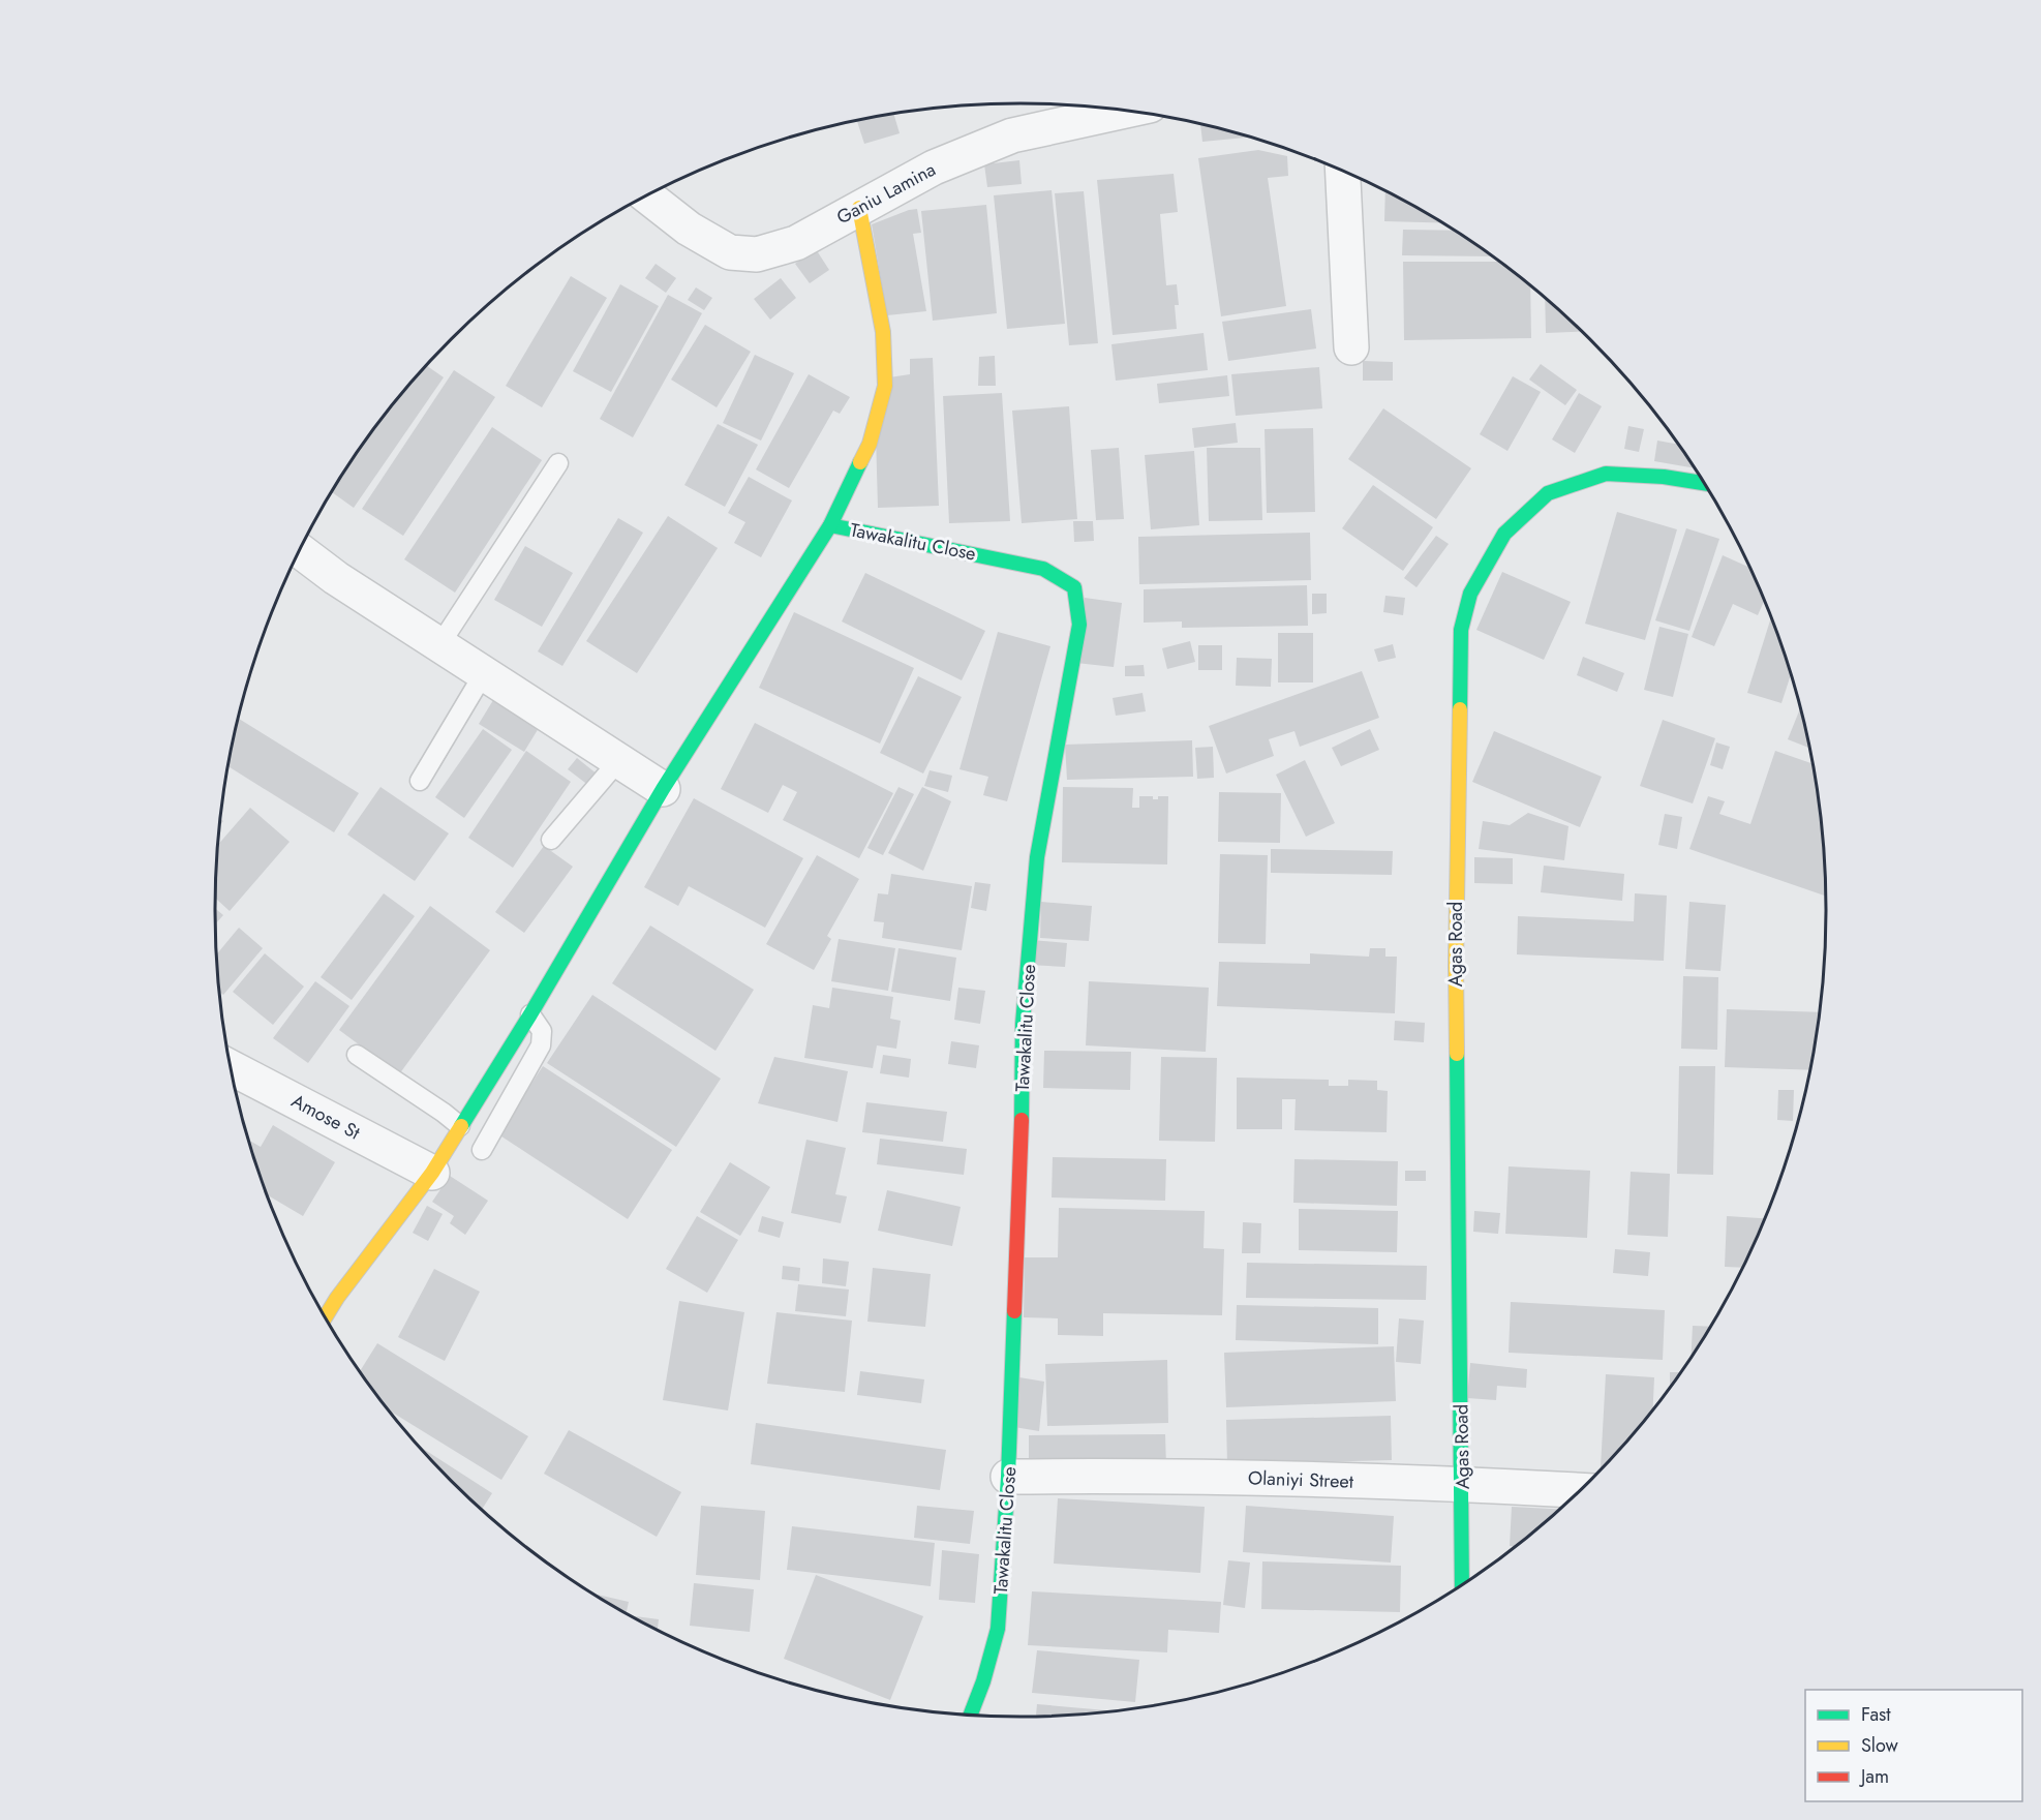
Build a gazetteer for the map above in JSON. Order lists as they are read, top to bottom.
{
  "streets": {
    "street": [
      "Ganiu Lamina",
      "Tawakalitu Close",
      "Agas Road",
      "Amose St",
      "Olaniyi Street"
    ]
  },
  "crossings": [
    ["Tawakalitu Close", "Olaniyi Street"],
    ["Agas Road", "Olaniyi Street"]
  ],
  "legend": ["Fast", "Slow", "Jam"]
}
